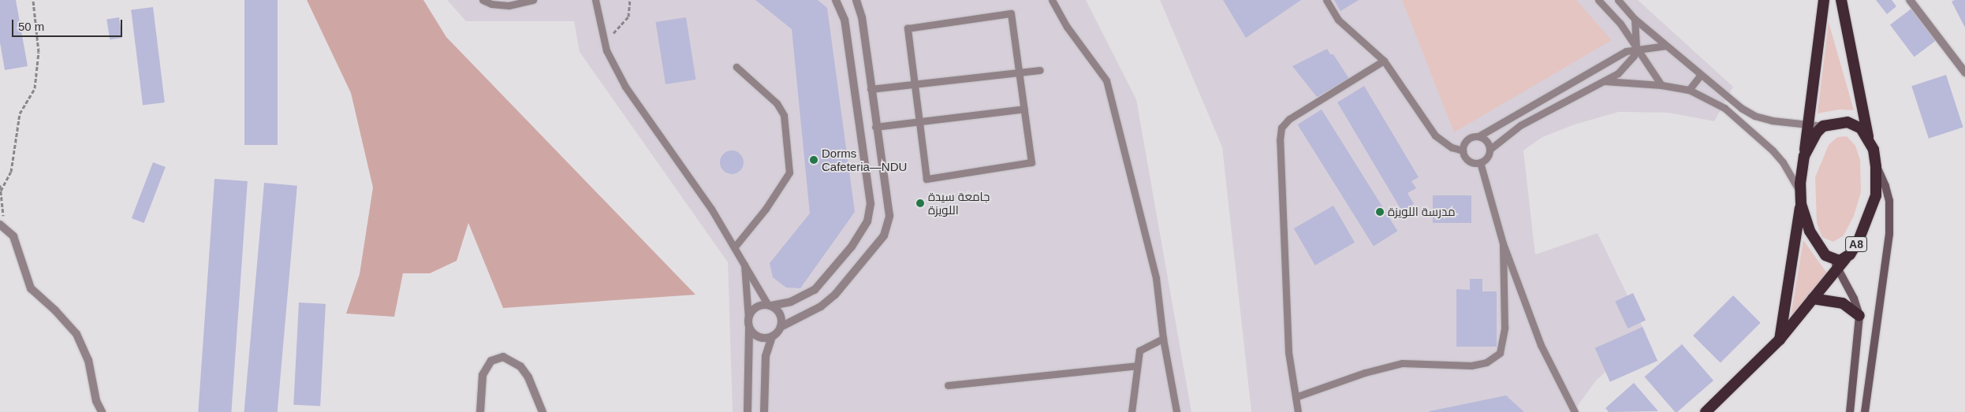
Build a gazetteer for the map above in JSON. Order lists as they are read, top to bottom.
{
  "streets": {
    "highway": ["A8"]
  },
  "places": ["Dorms Cafeteria—NDU", "جامعة سيدة اللويزة", "مدرسة اللويزة"],
  "scale_bar": "50 m"
}
